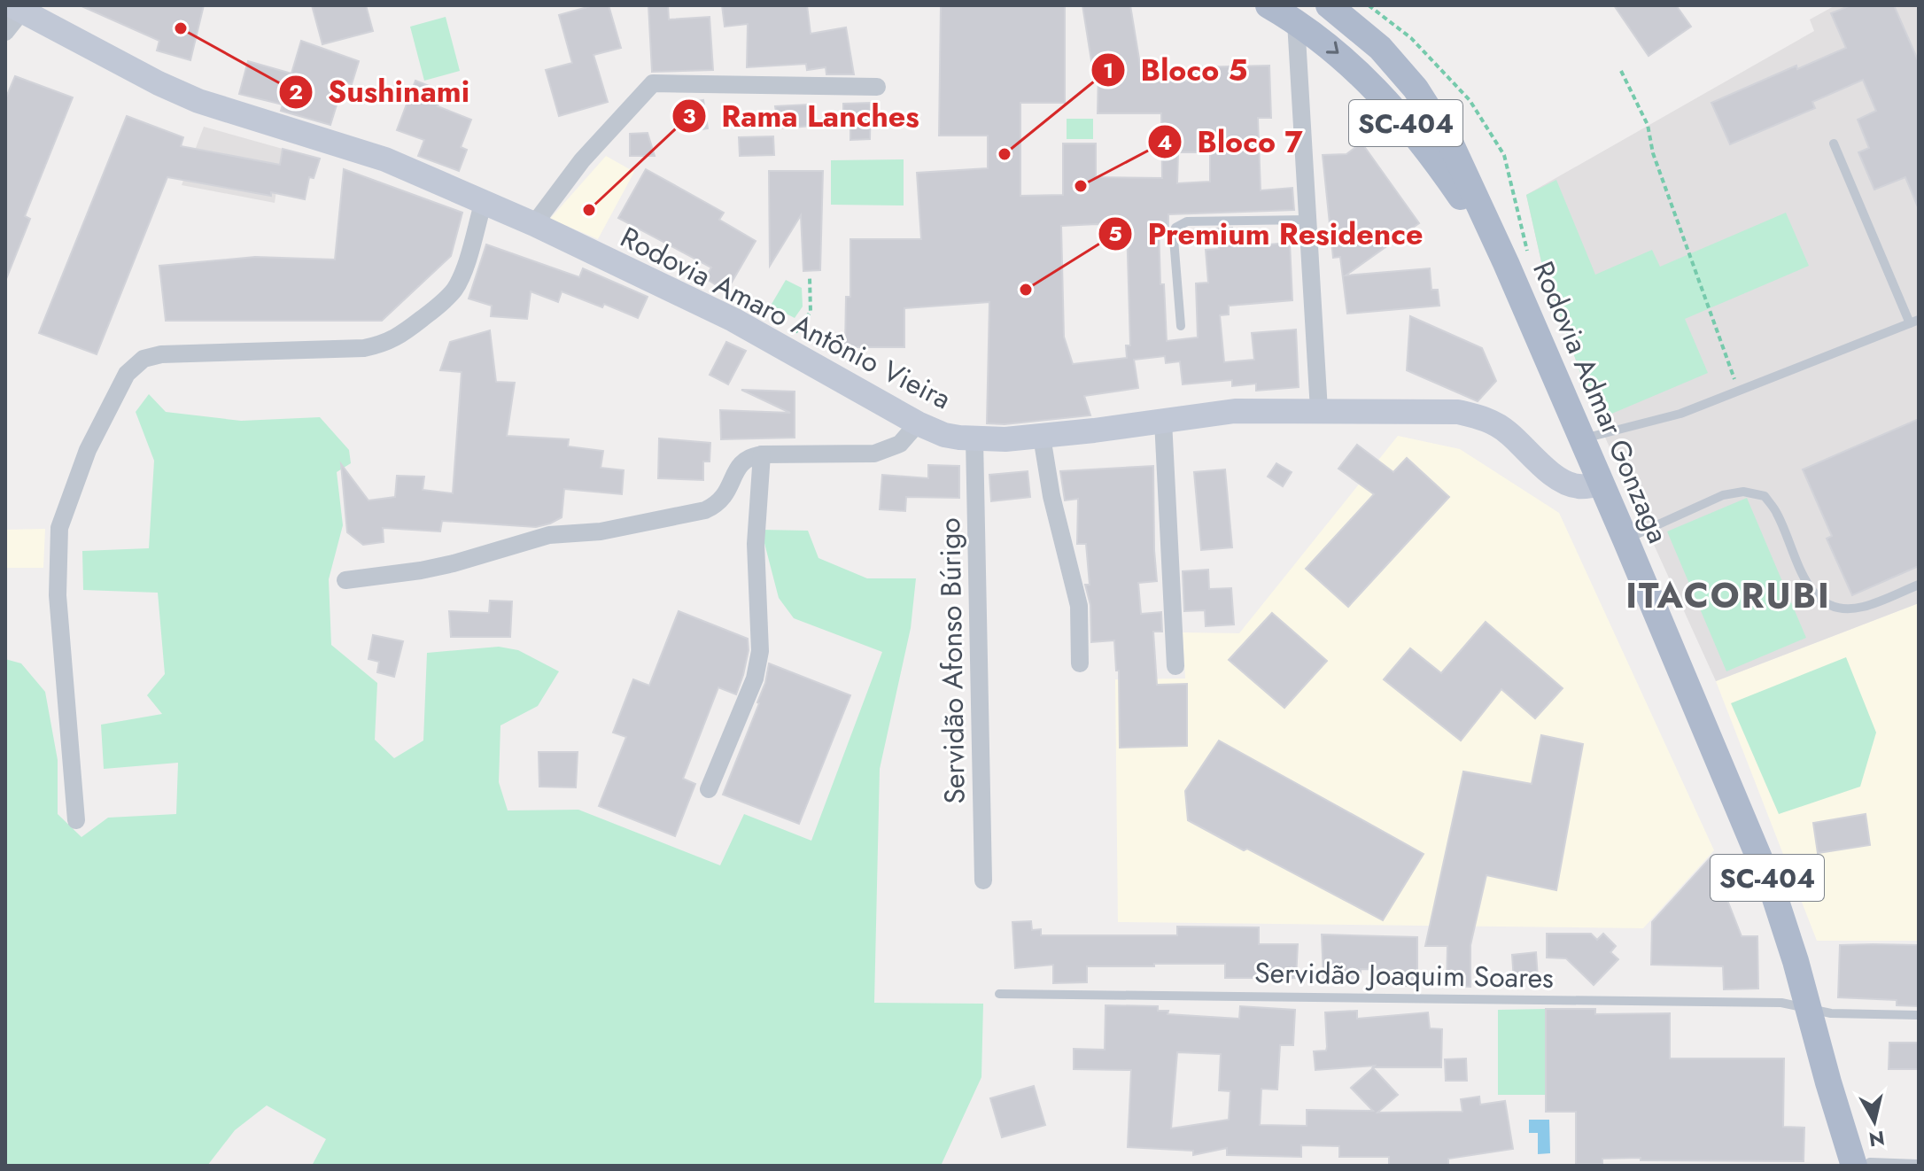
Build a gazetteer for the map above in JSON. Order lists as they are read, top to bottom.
{
  "streets": {
    "main road": ["SC-404", "Rodovia Amaro Antônio Vieira", "Rodovia Admar Gonzaga"],
    "street": ["Servidão Afonso Búrigo"],
    "lane": ["Servidão Joaquim Soares"]
  },
  "crossings": [
    ["Rodovia Amaro Antônio Vieira", "Rodovia Admar Gonzaga"],
    ["Rodovia Amaro Antônio Vieira", "Servidão Afonso Búrigo"],
    ["Rodovia Admar Gonzaga", "Servidão Joaquim Soares"]
  ],
  "districts": ["ITACORUBI"],
  "places": [
    "Sushinami",
    "Bloco 5",
    "Bloco 7",
    "Rama Lanches",
    "Premium Residence"
  ],
  "north": "bottom"
}
